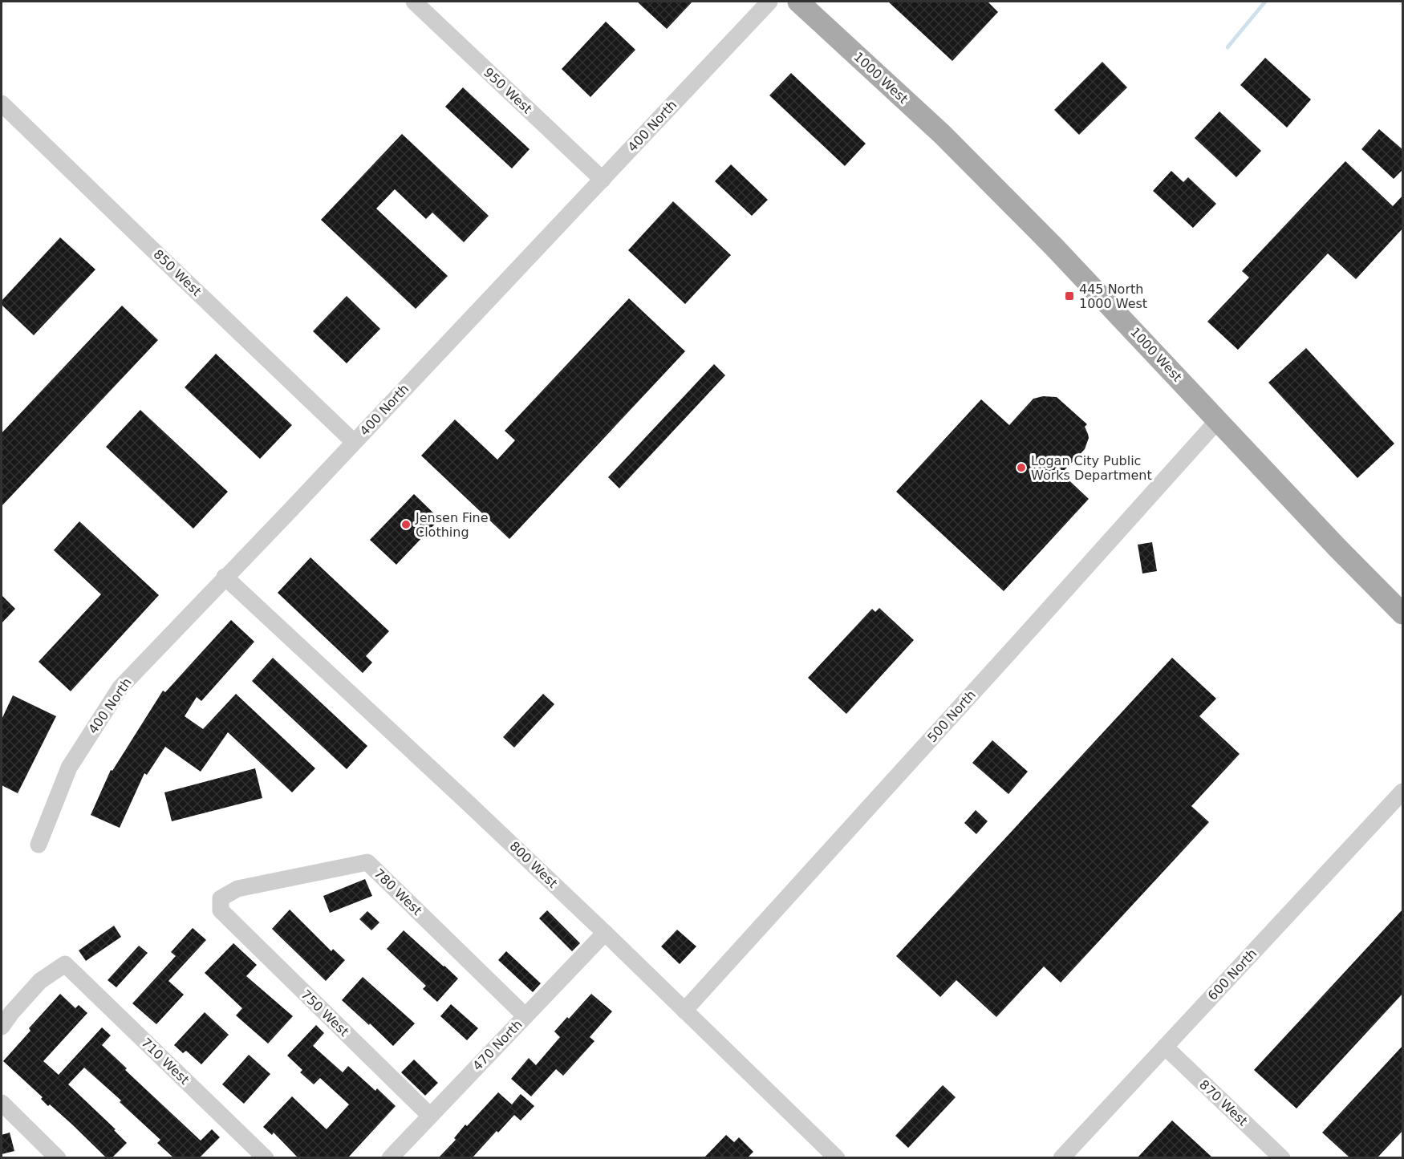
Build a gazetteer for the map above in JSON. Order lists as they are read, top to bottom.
{
  "streets": {
    "main road": ["1000 West"],
    "street": [
      "950 West",
      "400 North",
      "850 West",
      "500 North",
      "800 West",
      "780 West",
      "600 North",
      "750 West",
      "470 North",
      "710 West",
      "870 West"
    ]
  },
  "crossings": [
    ["1000 West", "500 North"],
    ["950 West", "400 North"],
    ["400 North", "850 West"],
    ["400 North", "800 West"],
    ["500 North", "800 West"],
    ["800 West", "470 North"],
    ["780 West", "750 West"],
    ["780 West", "470 North"],
    ["600 North", "870 West"],
    ["750 West", "470 North"]
  ],
  "places": {
    "transit": ["445 North 1000 West"],
    "other": ["Logan City Public Works Department", "Jensen Fine Clothing"]
  }
}
